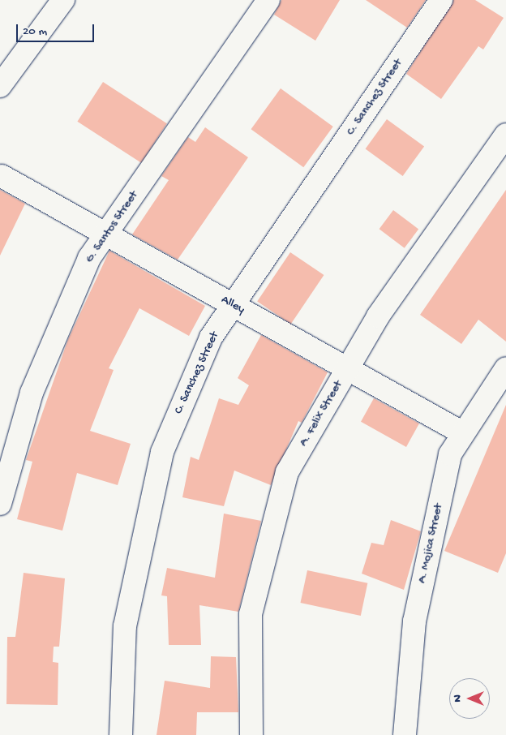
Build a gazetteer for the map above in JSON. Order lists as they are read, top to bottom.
{
  "streets": {
    "street": [
      "C. Sanchez Street",
      "G. Santos Street",
      "Alley",
      "A. Felix Street",
      "A. Mojica Street"
    ]
  },
  "crossings": [
    ["C. Sanchez Street", "Alley"],
    ["G. Santos Street", "Alley"],
    ["Alley", "A. Felix Street"],
    ["Alley", "A. Mojica Street"]
  ],
  "scale_bar": "20 m",
  "north": "left"
}
